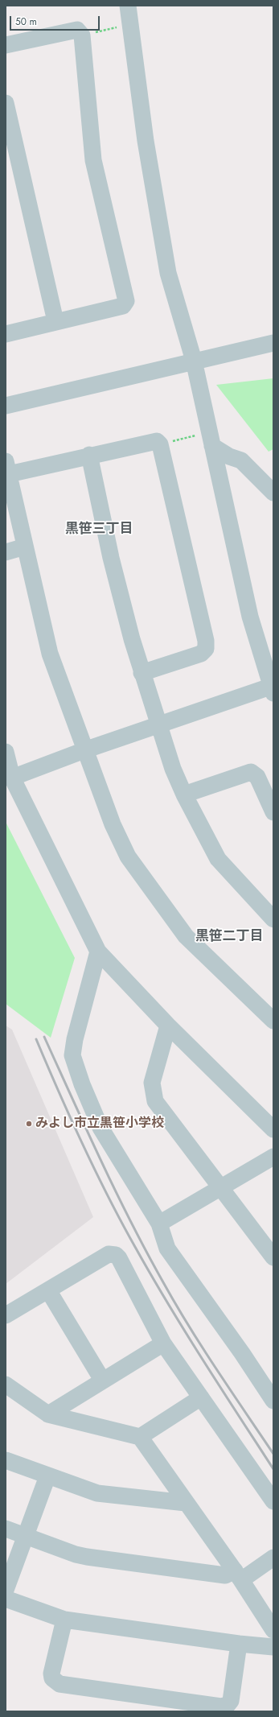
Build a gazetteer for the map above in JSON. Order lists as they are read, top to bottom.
{
  "districts": ["黒笹三丁目", "黒笹二丁目"],
  "places": ["みよし市立黒笹小学校"],
  "scale_bar": "50 m"
}
